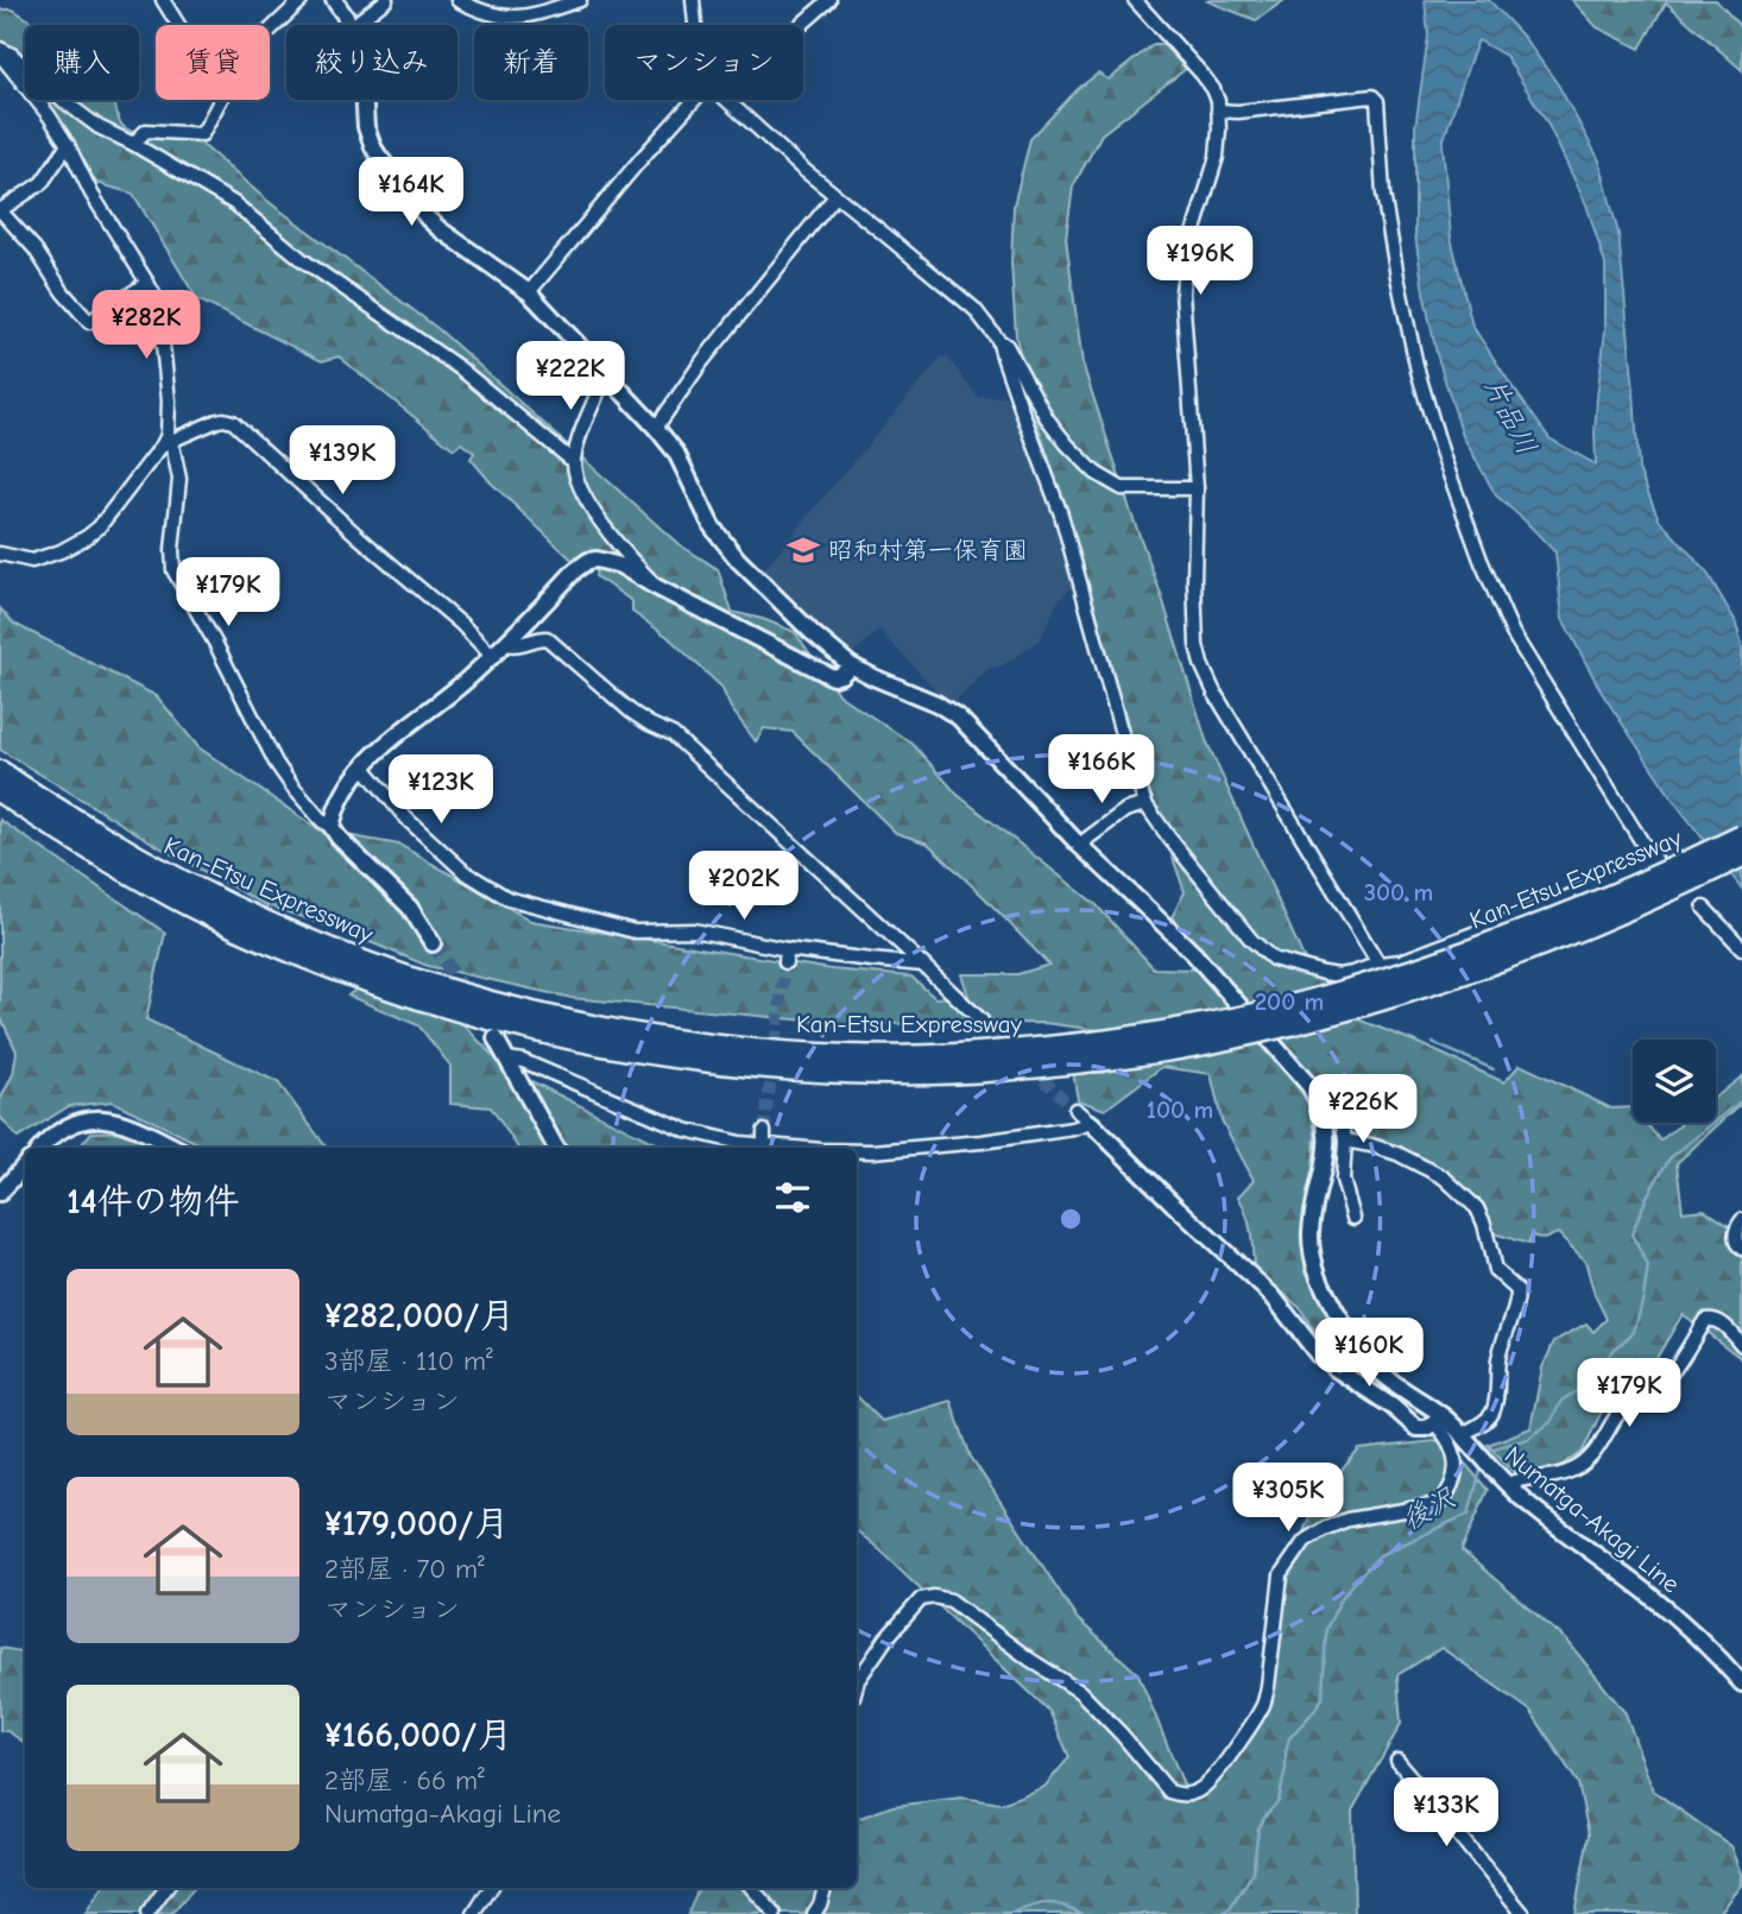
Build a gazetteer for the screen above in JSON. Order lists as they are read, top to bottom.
{
  "streets": {
    "highway": ["Kan-Etsu Expressway"],
    "main road": ["Numatga-Akagi Line"]
  },
  "water": ["片品川", "後沢"],
  "places": {
    "school or university": ["昭和村第一保育園"]
  },
  "page": {
    "chip": [
      "購入",
      "賃貸",
      "絞り込み",
      "新着",
      "マンション"
    ],
    "price": [
      "¥164K",
      "¥196K",
      "¥282K",
      "¥222K",
      "¥139K",
      "¥179K",
      "¥166K",
      "¥123K",
      "¥202K",
      "¥226K",
      "¥160K",
      "¥179K",
      "¥305K",
      "¥133K"
    ],
    "heading": "14件の物件",
    "list": [
      {
        "name": "¥282,000/月",
        "note": "3部屋 · 110 m² · マンション"
      },
      {
        "name": "¥179,000/月",
        "note": "2部屋 · 70 m² · マンション"
      },
      {
        "name": "¥166,000/月",
        "note": "2部屋 · 66 m² · Numatga-Akagi Line"
      }
    ]
  },
  "rings": ["300 m", "200 m", "100 m"]
}
